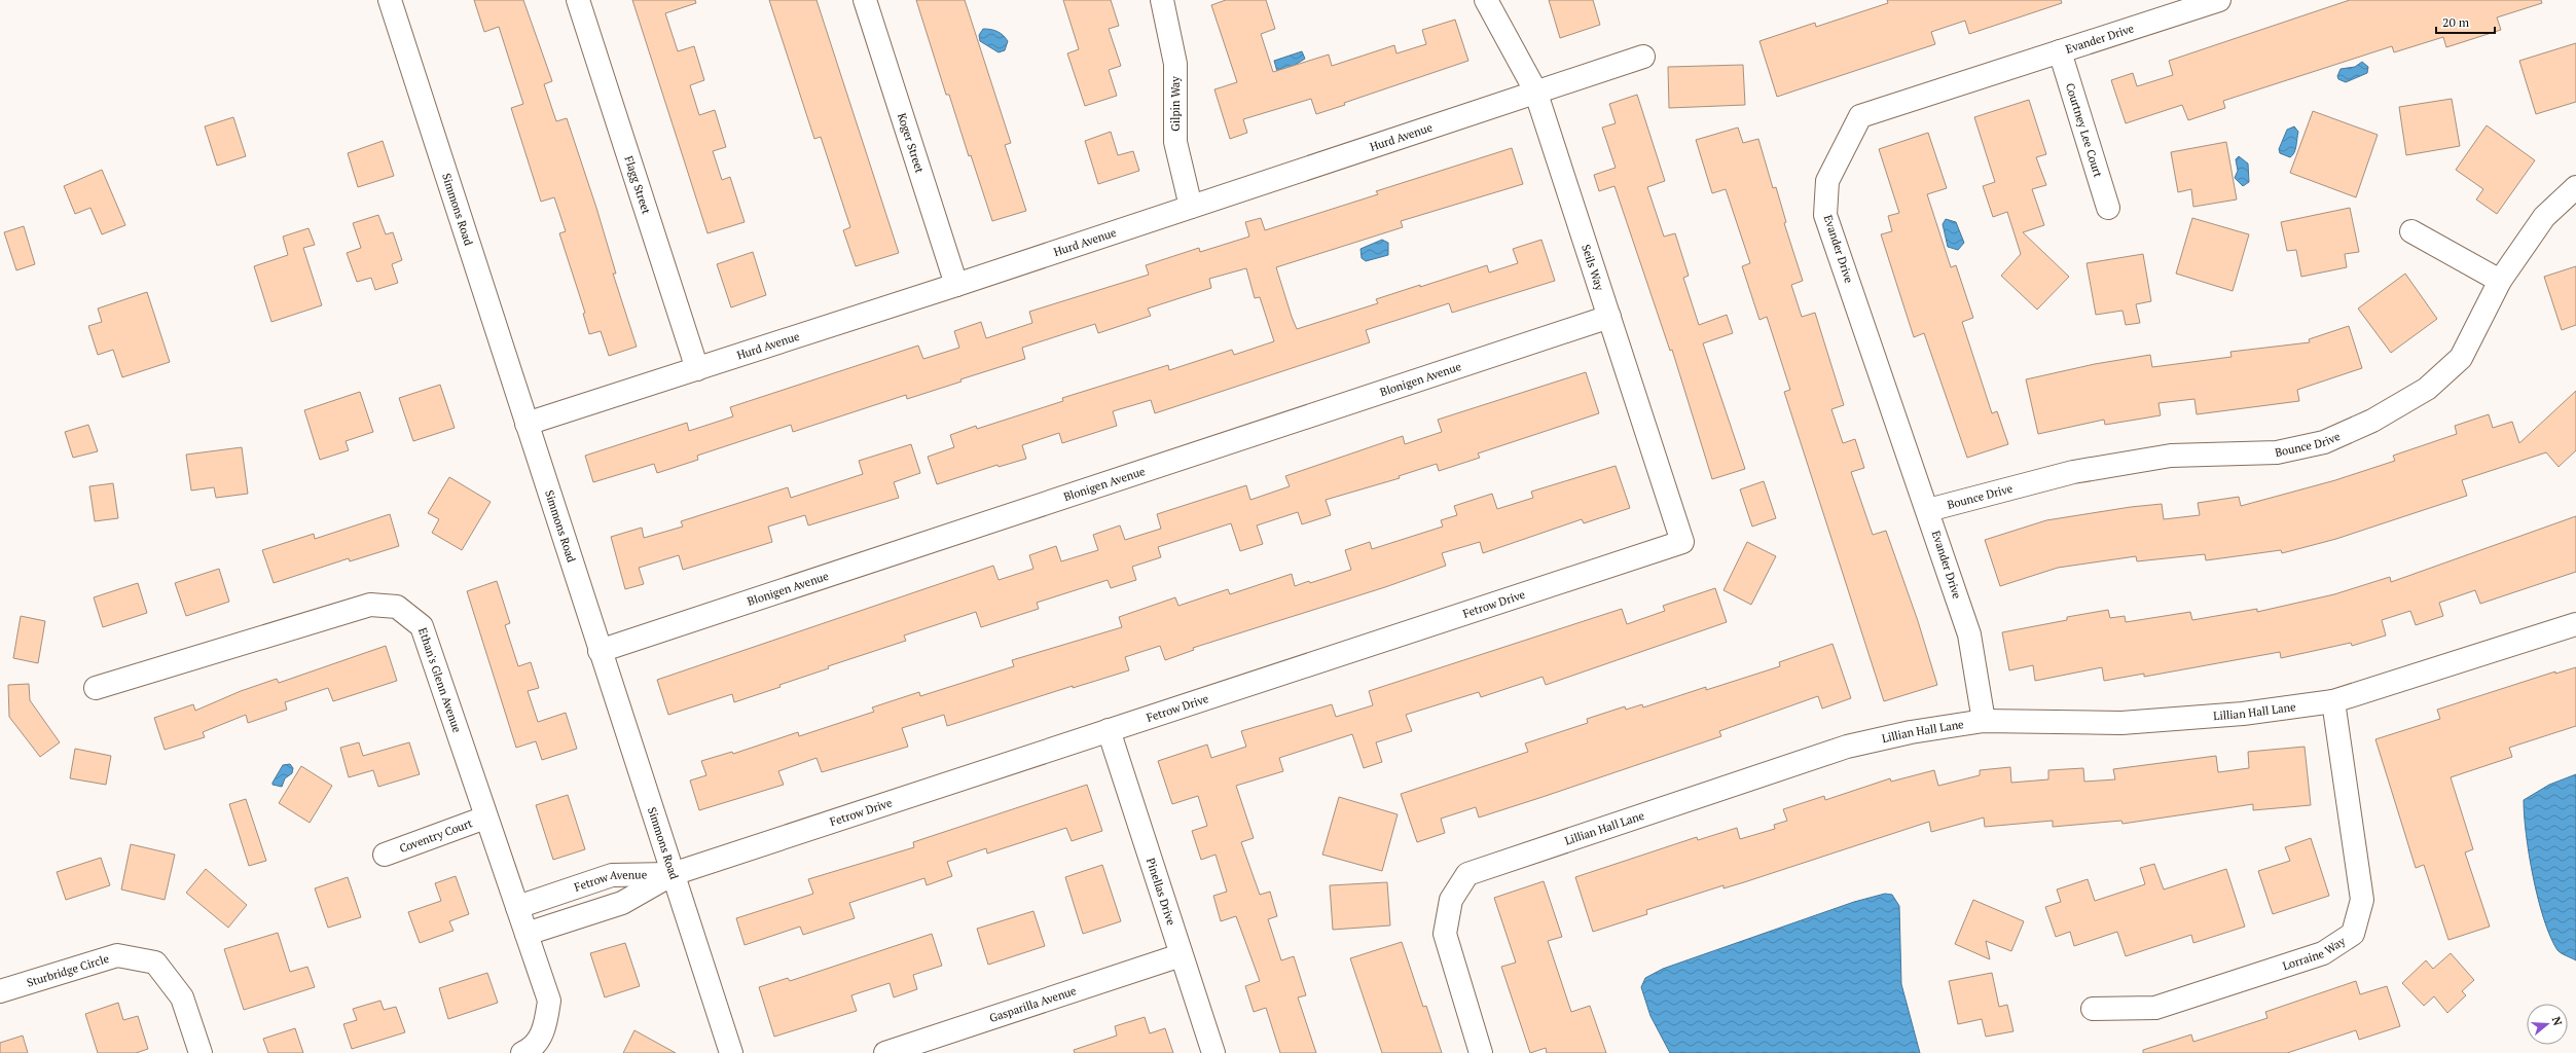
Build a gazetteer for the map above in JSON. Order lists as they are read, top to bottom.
{
  "streets": {
    "street": [
      "Evander Drive",
      "Gilpin Way",
      "Courtney Lee Court",
      "Hurd Avenue",
      "Koger Street",
      "Flagg Street",
      "Simmons Road",
      "Seils Way",
      "Blonigen Avenue",
      "Bounce Drive",
      "Fetrow Drive",
      "Ethan's Glenn Avenue",
      "Lillian Hall Lane",
      "Coventry Court",
      "Fetrow Avenue",
      "Pinellas Drive",
      "Lorraine Way",
      "Sturbridge Circle",
      "Gasparilla Avenue"
    ]
  },
  "crossings": [
    ["Evander Drive", "Courtney Lee Court"],
    ["Evander Drive", "Bounce Drive"],
    ["Evander Drive", "Lillian Hall Lane"],
    ["Gilpin Way", "Hurd Avenue"],
    ["Hurd Avenue", "Koger Street"],
    ["Hurd Avenue", "Flagg Street"],
    ["Hurd Avenue", "Simmons Road"],
    ["Hurd Avenue", "Seils Way"],
    ["Simmons Road", "Blonigen Avenue"],
    ["Simmons Road", "Fetrow Drive"],
    ["Simmons Road", "Fetrow Avenue"],
    ["Seils Way", "Blonigen Avenue"],
    ["Seils Way", "Fetrow Drive"],
    ["Fetrow Drive", "Fetrow Avenue"],
    ["Fetrow Drive", "Pinellas Drive"],
    ["Ethan's Glenn Avenue", "Coventry Court"],
    ["Ethan's Glenn Avenue", "Fetrow Avenue"],
    ["Lillian Hall Lane", "Lorraine Way"],
    ["Pinellas Drive", "Gasparilla Avenue"]
  ],
  "scale_bar": "20 m",
  "north": "right"
}
